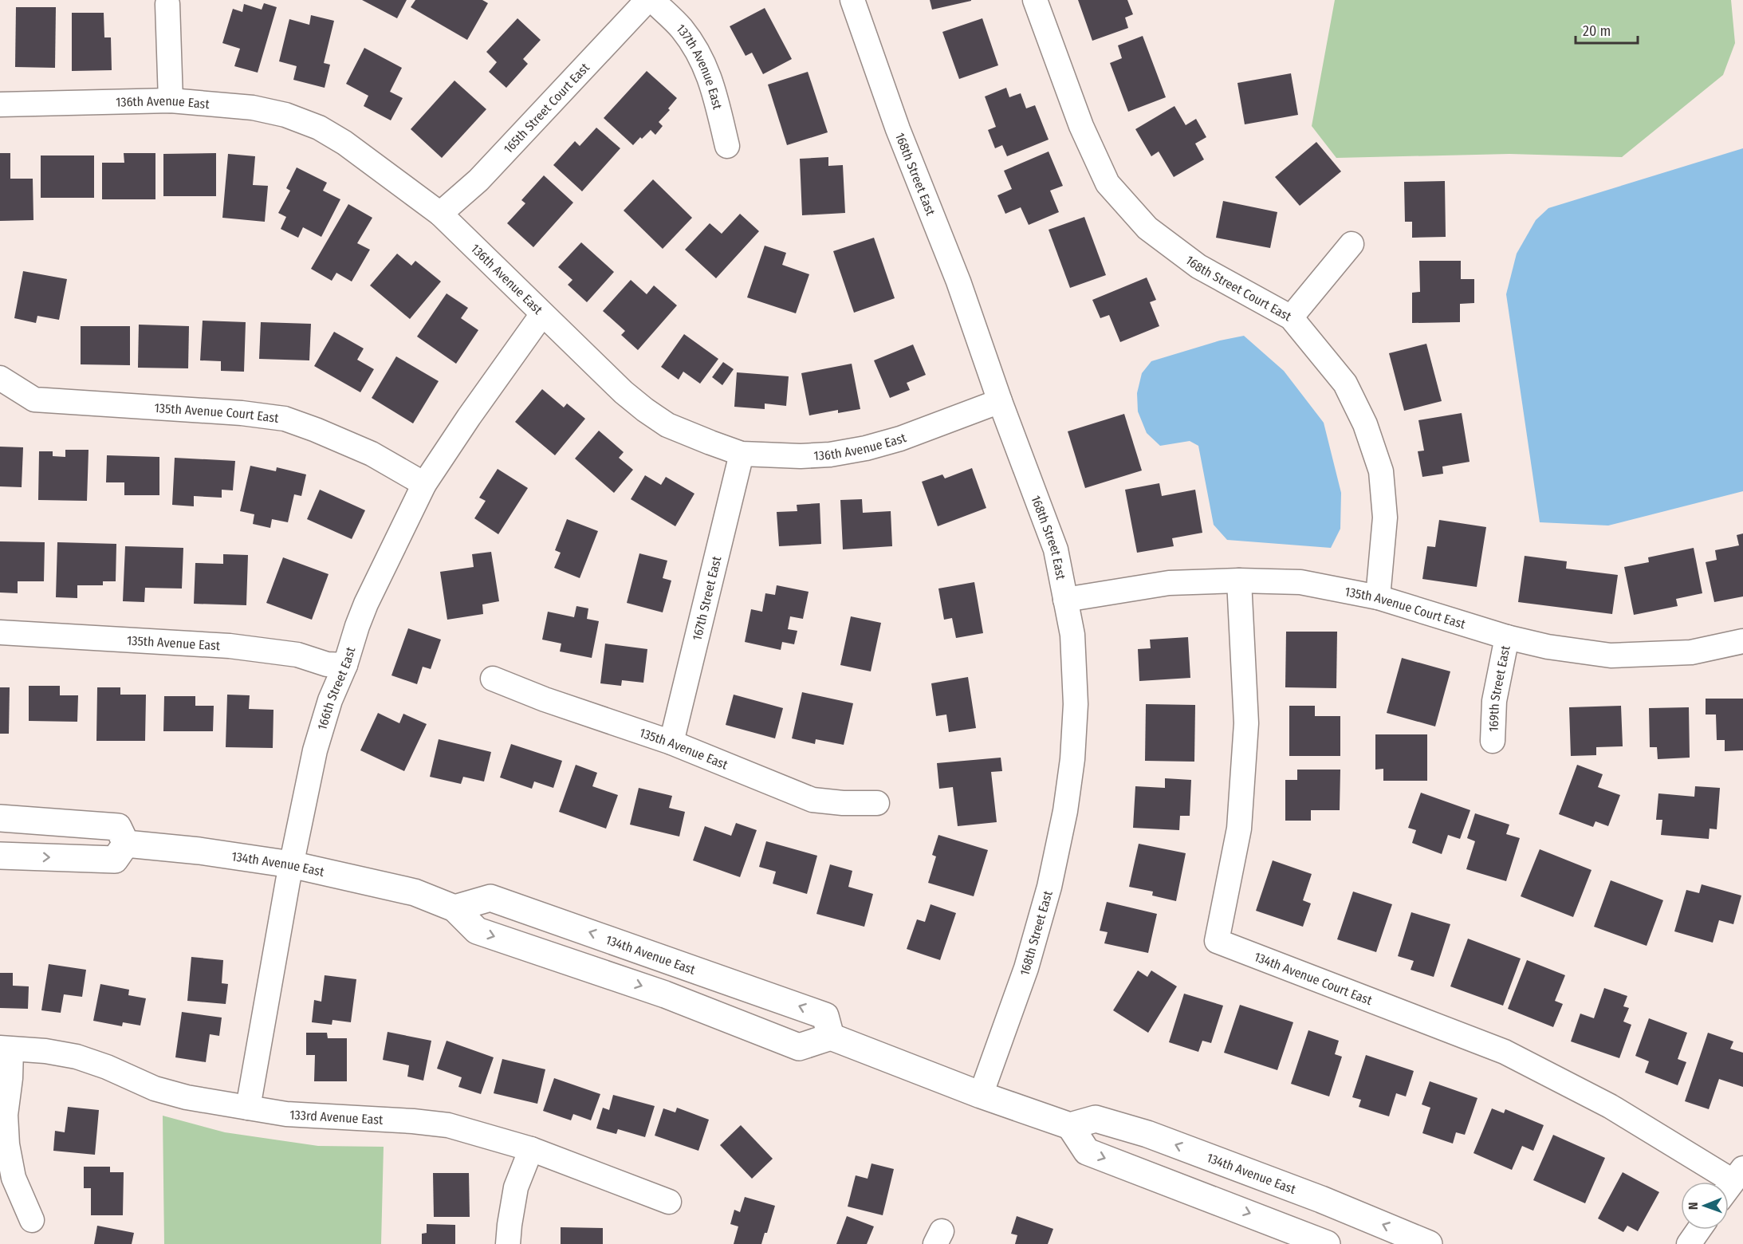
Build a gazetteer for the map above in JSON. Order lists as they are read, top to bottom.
{
  "streets": {
    "street": [
      "137th Avenue East",
      "136th Avenue East",
      "165th Street Court East",
      "168th Street East",
      "168th Street Court East",
      "135th Avenue Court East",
      "167th Street East",
      "135th Avenue East",
      "166th Street East",
      "169th Street East",
      "134th Avenue East",
      "134th Avenue Court East",
      "133rd Avenue East"
    ]
  },
  "crossings": [
    ["136th Avenue East", "165th Street Court East"],
    ["136th Avenue East", "168th Street East"],
    ["136th Avenue East", "167th Street East"],
    ["136th Avenue East", "166th Street East"],
    ["168th Street East", "135th Avenue Court East"],
    ["168th Street Court East", "135th Avenue Court East"],
    ["135th Avenue Court East", "166th Street East"],
    ["135th Avenue Court East", "169th Street East"],
    ["135th Avenue Court East", "134th Avenue Court East"],
    ["167th Street East", "135th Avenue East"],
    ["135th Avenue East", "166th Street East"],
    ["166th Street East", "134th Avenue East"],
    ["166th Street East", "133rd Avenue East"]
  ],
  "scale_bar": "20 m",
  "north": "left"
}
